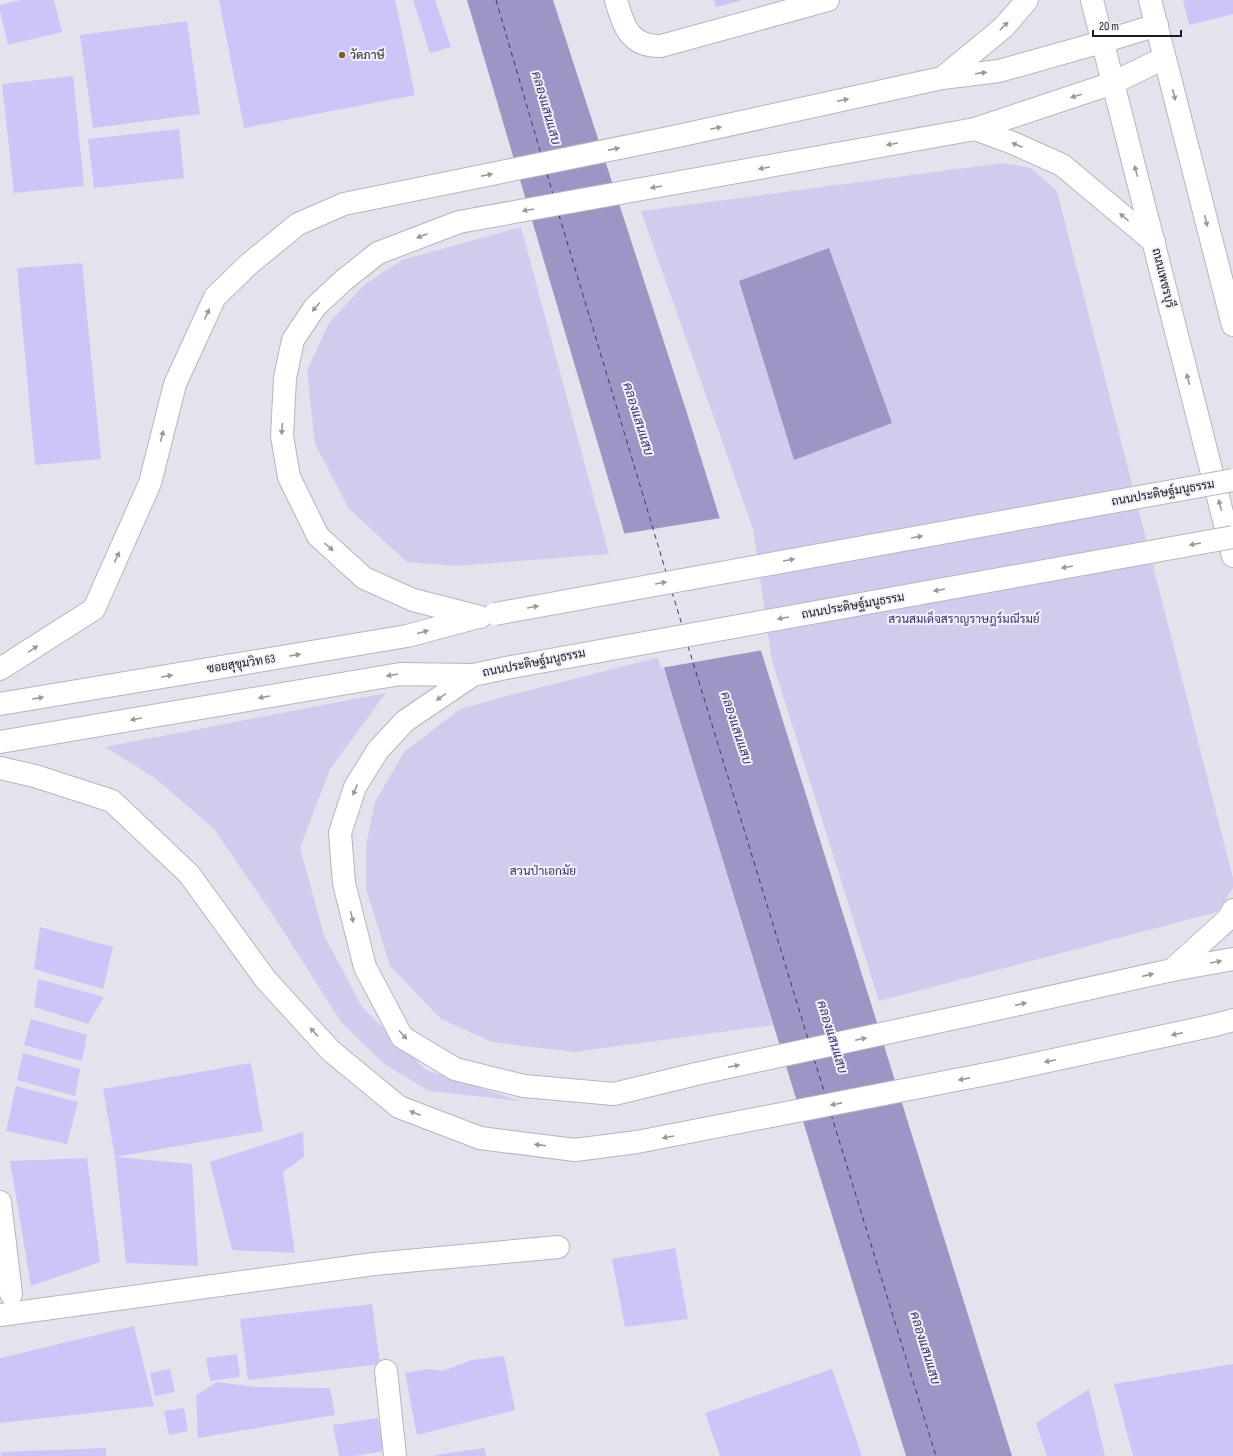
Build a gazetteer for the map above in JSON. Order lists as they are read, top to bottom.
{
  "streets": {
    "main road": ["ถนนเพชรบุรี", "ถนนประดิษฐ์มนูธรรม", "ซอยสุขุมวิท 63"]
  },
  "crossings": [
    ["ถนนประดิษฐ์มนูธรรม", "ซอยสุขุมวิท 63"]
  ],
  "water": ["คลองแสนแสบ"],
  "parks": ["สวนสมเด็จสราญราษฎร์มณีรมย์", "สวนป่าเอกมัย"],
  "places": ["วัดภาษี"],
  "scale_bar": "20 m"
}
